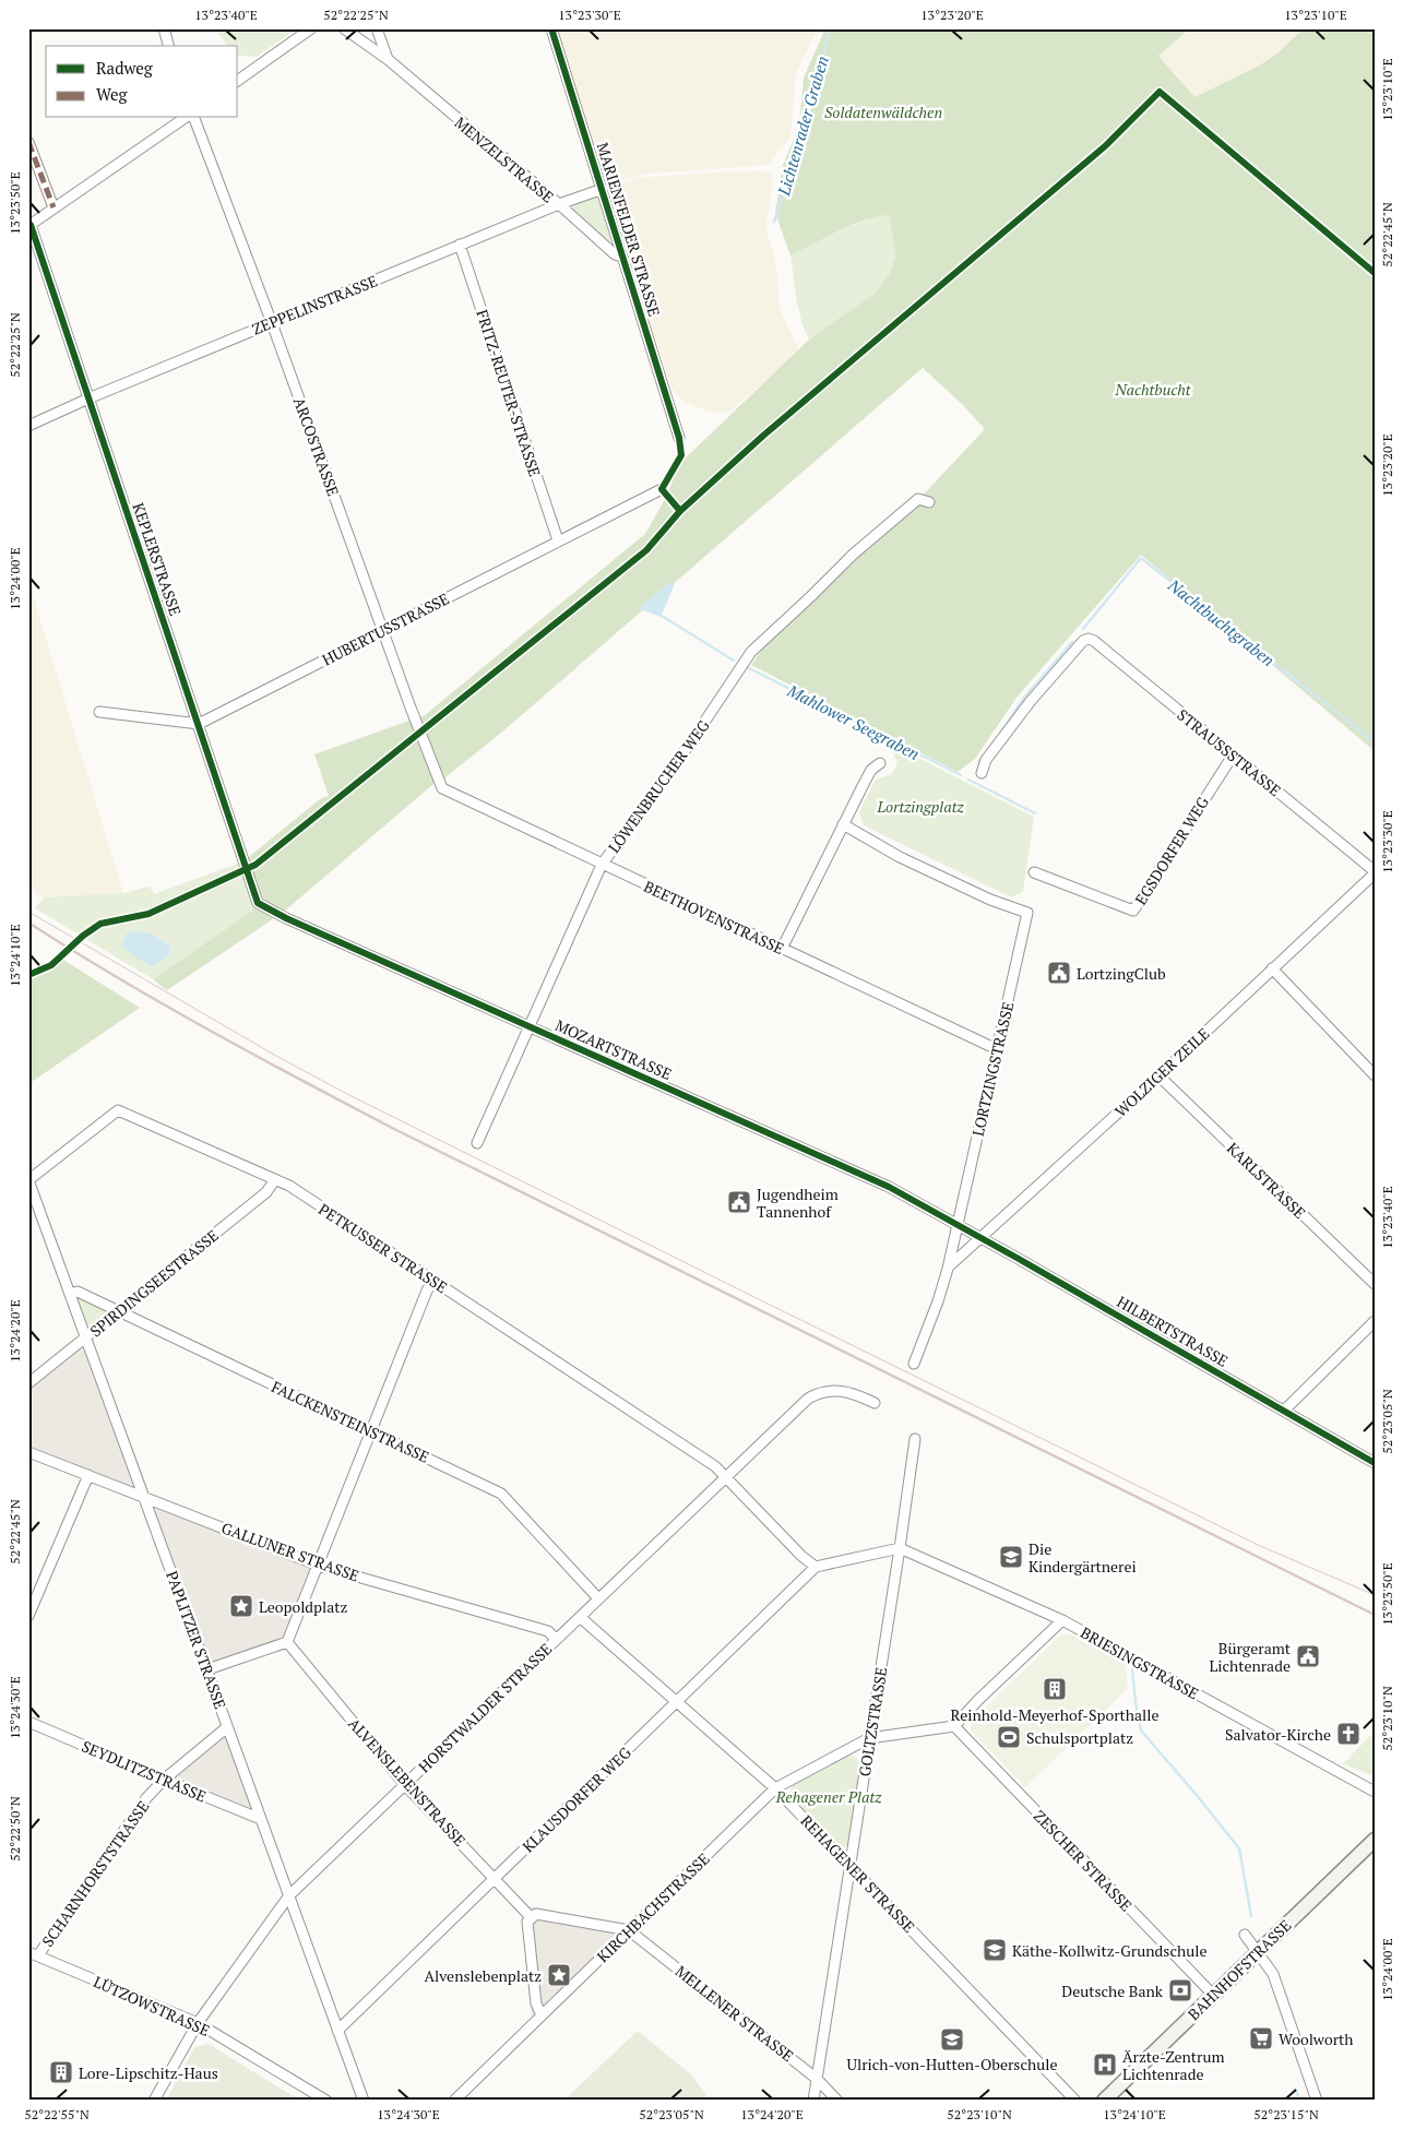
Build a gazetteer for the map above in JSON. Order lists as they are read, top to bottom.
{
  "streets": {
    "street": [
      "MENZELSTRASSE",
      "MARIENFELDER STRASSE",
      "ZEPPELINSTRASSE",
      "FRITZ-REUTER-STRASSE",
      "ARCOSTRASSE",
      "KEPLERSTRASSE",
      "HUBERTUSSTRASSE",
      "STRAUSSSTRASSE",
      "LÖWENBRUCHER WEG",
      "EGSDORFER WEG",
      "BEETHOVENSTRASSE",
      "MOZARTSTRASSE",
      "LORTZINGSTRASSE",
      "WOLZIGER ZEILE",
      "KARLSTRASSE",
      "PETKUSSER STRASSE",
      "SPIRDINGSEESTRASSE",
      "HILBERTSTRASSE",
      "FALCKENSTEINSTRASSE",
      "GALLUNER STRASSE",
      "PAPLITZER STRASSE",
      "BRIESINGSTRASSE",
      "HORSTWALDER STRASSE",
      "GOLTZSTRASSE",
      "SEYDLITZSTRASSE",
      "ALVENSLEBENSTRASSE",
      "KLAUSDORFER WEG",
      "ZESCHER STRASSE",
      "SCHARNHORSTSTRASSE",
      "REHAGENER STRASSE",
      "KIRCHBACHSTRASSE",
      "BAHNHOFSTRASSE",
      "LÜTZOWSTRASSE",
      "MELLENER STRASSE"
    ]
  },
  "crossings": [
    ["MENZELSTRASSE", "MARIENFELDER STRASSE"],
    ["MENZELSTRASSE", "ZEPPELINSTRASSE"],
    ["MARIENFELDER STRASSE", "ZEPPELINSTRASSE"],
    ["ZEPPELINSTRASSE", "FRITZ-REUTER-STRASSE"],
    ["ZEPPELINSTRASSE", "ARCOSTRASSE"],
    ["ZEPPELINSTRASSE", "KEPLERSTRASSE"],
    ["FRITZ-REUTER-STRASSE", "HUBERTUSSTRASSE"],
    ["ARCOSTRASSE", "HUBERTUSSTRASSE"],
    ["ARCOSTRASSE", "BEETHOVENSTRASSE"],
    ["KEPLERSTRASSE", "HUBERTUSSTRASSE"],
    ["KEPLERSTRASSE", "MOZARTSTRASSE"],
    ["STRAUSSSTRASSE", "EGSDORFER WEG"],
    ["STRAUSSSTRASSE", "WOLZIGER ZEILE"],
    ["LÖWENBRUCHER WEG", "BEETHOVENSTRASSE"],
    ["LÖWENBRUCHER WEG", "MOZARTSTRASSE"],
    ["BEETHOVENSTRASSE", "LORTZINGSTRASSE"],
    ["MOZARTSTRASSE", "LORTZINGSTRASSE"],
    ["MOZARTSTRASSE", "HILBERTSTRASSE"],
    ["LORTZINGSTRASSE", "HILBERTSTRASSE"],
    ["WOLZIGER ZEILE", "KARLSTRASSE"],
    ["WOLZIGER ZEILE", "HILBERTSTRASSE"],
    ["PETKUSSER STRASSE", "SPIRDINGSEESTRASSE"],
    ["PETKUSSER STRASSE", "PAPLITZER STRASSE"],
    ["PETKUSSER STRASSE", "HORSTWALDER STRASSE"],
    ["PETKUSSER STRASSE", "KLAUSDORFER WEG"],
    ["SPIRDINGSEESTRASSE", "FALCKENSTEINSTRASSE"],
    ["SPIRDINGSEESTRASSE", "PAPLITZER STRASSE"],
    ["FALCKENSTEINSTRASSE", "PAPLITZER STRASSE"],
    ["FALCKENSTEINSTRASSE", "HORSTWALDER STRASSE"],
    ["GALLUNER STRASSE", "PAPLITZER STRASSE"],
    ["GALLUNER STRASSE", "HORSTWALDER STRASSE"],
    ["PAPLITZER STRASSE", "HORSTWALDER STRASSE"],
    ["PAPLITZER STRASSE", "SEYDLITZSTRASSE"],
    ["PAPLITZER STRASSE", "KLAUSDORFER WEG"],
    ["PAPLITZER STRASSE", "SCHARNHORSTSTRASSE"],
    ["BRIESINGSTRASSE", "GOLTZSTRASSE"],
    ["HORSTWALDER STRASSE", "ALVENSLEBENSTRASSE"],
    ["HORSTWALDER STRASSE", "REHAGENER STRASSE"],
    ["HORSTWALDER STRASSE", "LÜTZOWSTRASSE"],
    ["GOLTZSTRASSE", "REHAGENER STRASSE"],
    ["GOLTZSTRASSE", "KIRCHBACHSTRASSE"],
    ["GOLTZSTRASSE", "MELLENER STRASSE"],
    ["SEYDLITZSTRASSE", "SCHARNHORSTSTRASSE"],
    ["ALVENSLEBENSTRASSE", "KLAUSDORFER WEG"],
    ["KLAUSDORFER WEG", "REHAGENER STRASSE"],
    ["ZESCHER STRASSE", "BAHNHOFSTRASSE"],
    ["SCHARNHORSTSTRASSE", "LÜTZOWSTRASSE"],
    ["REHAGENER STRASSE", "KIRCHBACHSTRASSE"],
    ["KIRCHBACHSTRASSE", "MELLENER STRASSE"]
  ],
  "water": ["Lichtenrader Graben", "Nachtbuchtgraben", "Mahlower Seegraben"],
  "parks": [
    "Soldatenwäldchen",
    "Nachtbucht",
    "Lortzingplatz",
    "Rehagener Platz"
  ],
  "places": {
    "public building": ["LortzingClub", "Jugendheim Tannenhof", "Bürgeramt Lichtenrade"],
    "school or university": ["Die Kindergärtnerei", "Käthe-Kollwitz-Grundschule", "Ulrich-von-Hutten-Oberschule"],
    "place": ["Leopoldplatz", "Alvenslebenplatz"],
    "building": ["Reinhold-Meyerhof-Sporthalle", "Lore-Lipschitz-Haus"],
    "church": ["Salvator-Kirche"],
    "sports": ["Schulsportplatz"],
    "bank": ["Deutsche Bank"],
    "supermarket": ["Woolworth"],
    "hospital": ["Ärzte-Zentrum Lichtenrade"]
  },
  "legend": ["Radweg", "Weg"],
  "coordinates": [
    "13°23'40\"E",
    "52°22'25\"N",
    "13°23'30\"E",
    "13°23'20\"E",
    "13°23'10\"E",
    "13°23'50\"E",
    "52°22'45\"N",
    "13°24'00\"E",
    "13°24'10\"E",
    "13°24'20\"E",
    "52°23'05\"N",
    "13°24'30\"E",
    "52°23'10\"N",
    "52°22'50\"N",
    "52°22'55\"N",
    "52°23'15\"N"
  ]
}
